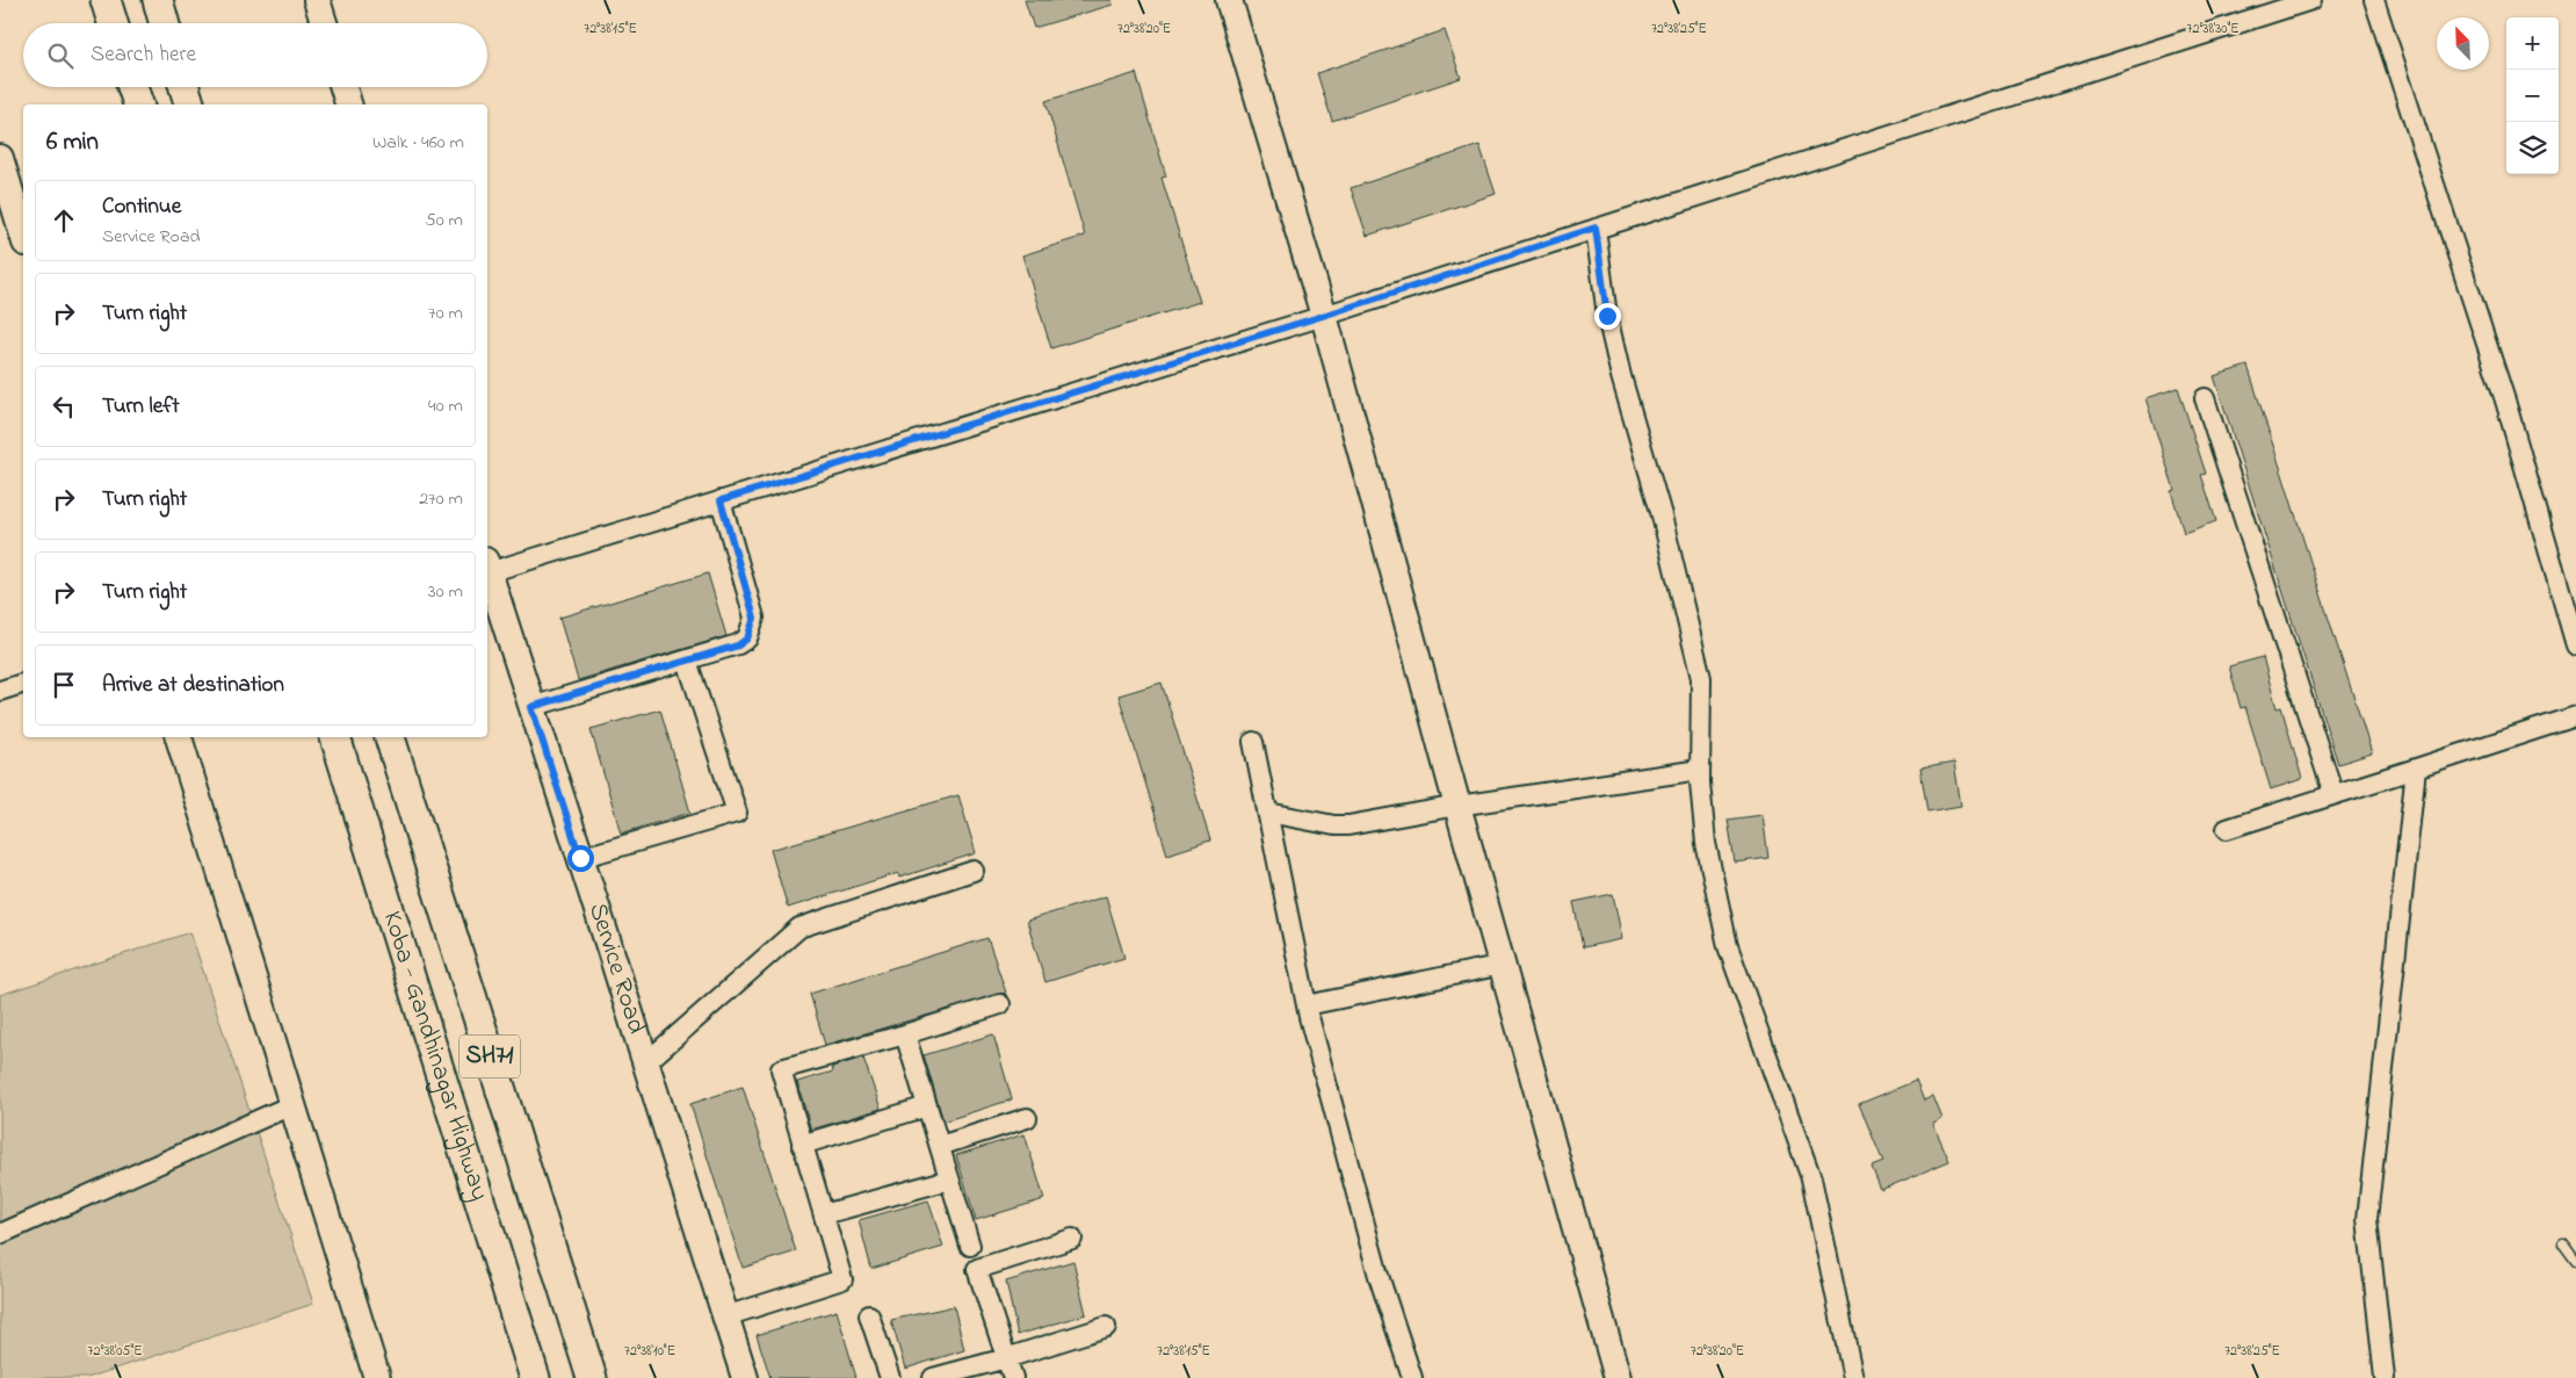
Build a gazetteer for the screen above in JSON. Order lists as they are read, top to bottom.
{
  "streets": {
    "main road": ["Koba - Gandhinagar Highway", "SH71"],
    "street": ["Service Road"]
  },
  "north": "top left",
  "page": {
    "map_buttons": ["+", "−"],
    "search": "Search here",
    "heading": ["6 min", "Walk · 460 m"],
    "list": [
      ["Continue", "Service Road", "50 m"],
      ["Turn right", "70 m"],
      ["Turn left", "40 m"],
      ["Turn right", "270 m"],
      ["Turn right", "30 m"],
      "Arrive at destination"
    ]
  },
  "coordinates": [
    "72°38'15\"E",
    "72°38'20\"E",
    "72°38'25\"E",
    "72°38'30\"E",
    "72°38'05\"E",
    "72°38'10\"E"
  ]
}
